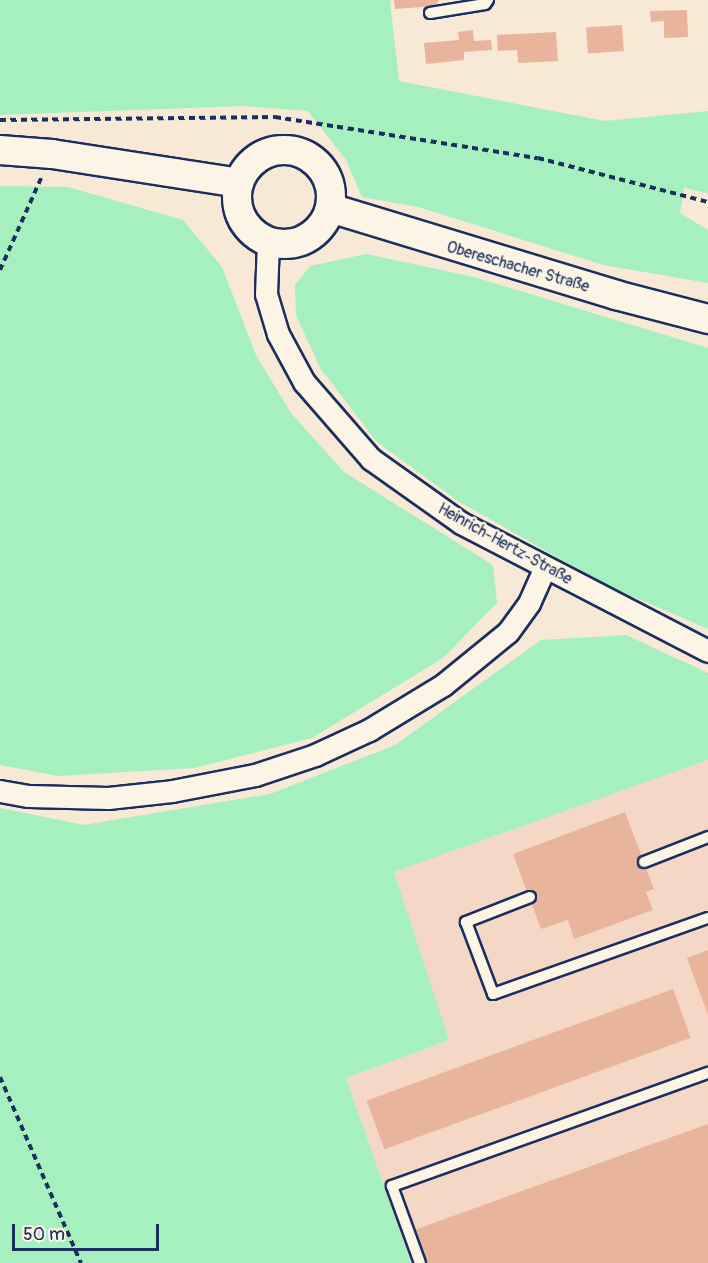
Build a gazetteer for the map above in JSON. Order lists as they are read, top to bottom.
{
  "streets": {
    "main road": ["Obereschacher Straße"],
    "street": ["Heinrich-Hertz-Straße"]
  },
  "crossings": [
    ["Obereschacher Straße", "Heinrich-Hertz-Straße"]
  ],
  "scale_bar": "50 m"
}
